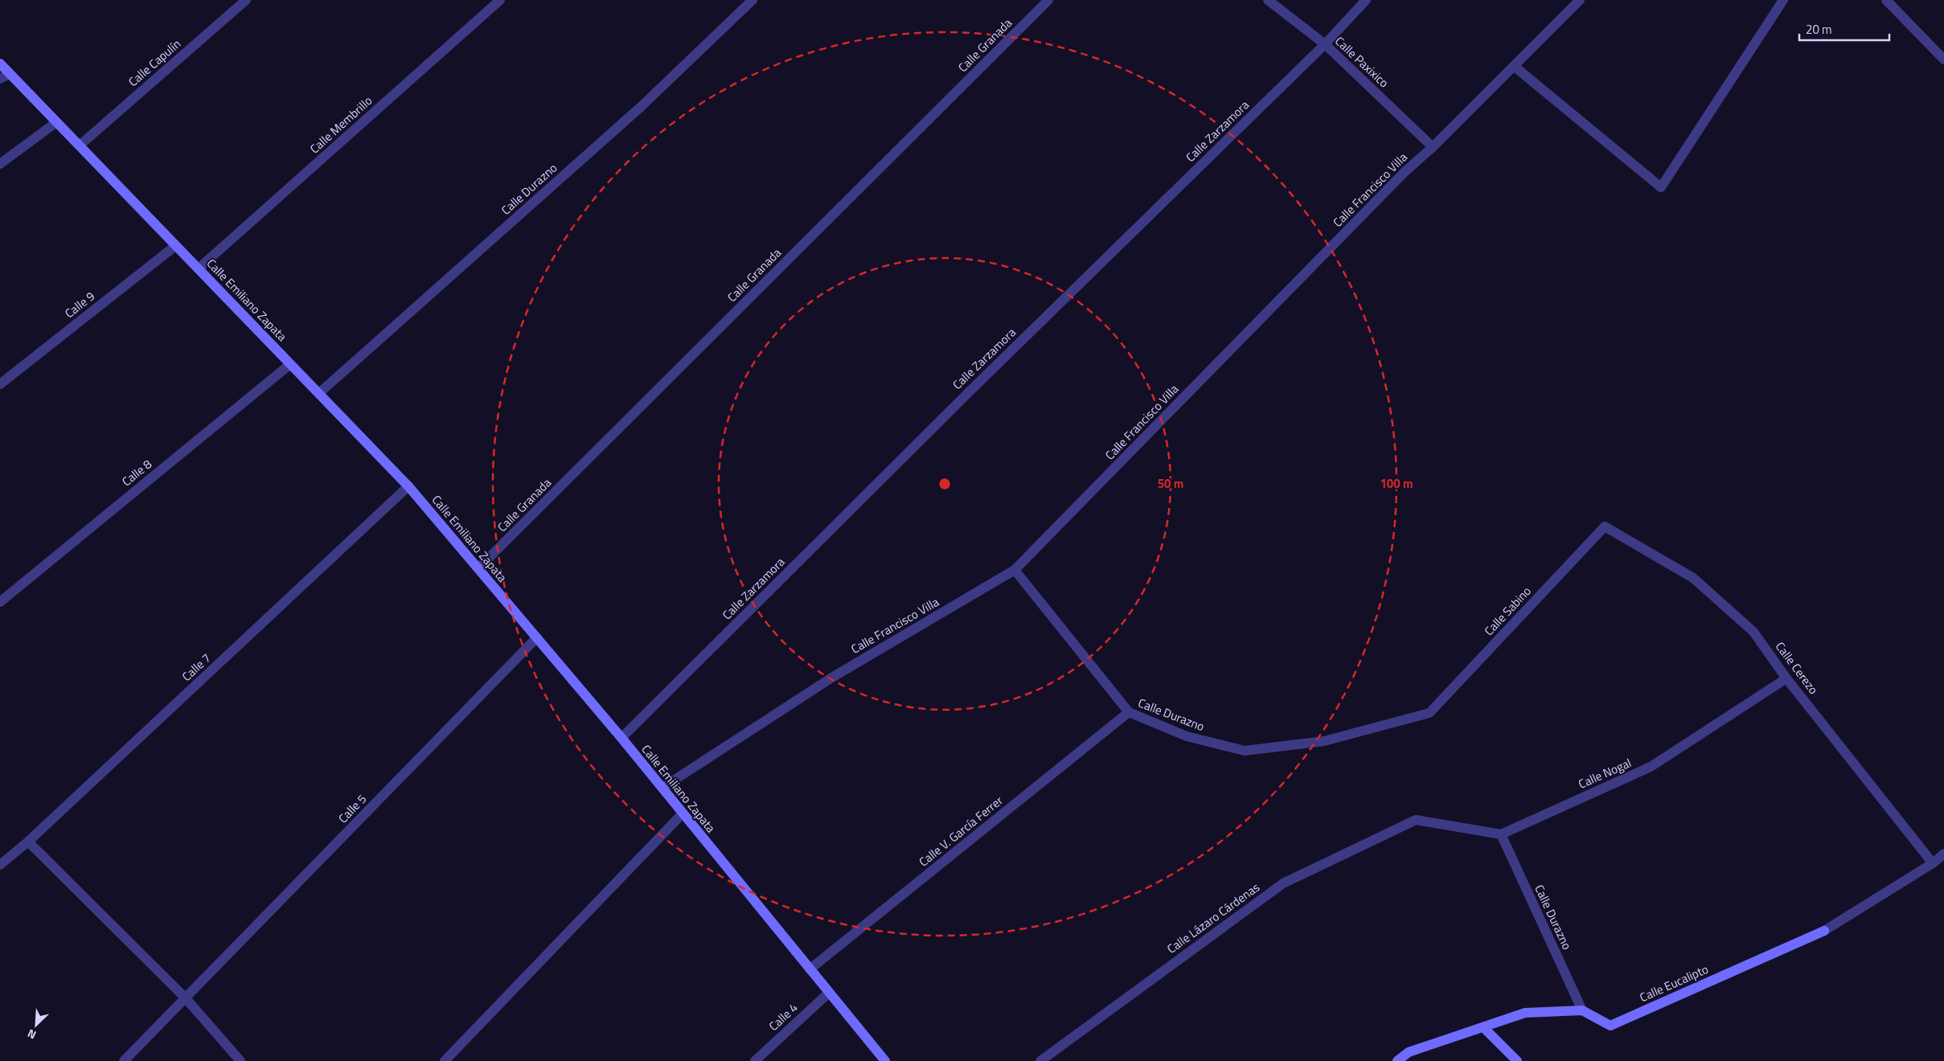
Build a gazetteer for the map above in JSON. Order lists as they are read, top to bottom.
{
  "streets": {
    "main road": ["Calle Emiliano Zapata", "Calle Eucalipto"],
    "street": [
      "Calle Granada",
      "Calle Paxixico",
      "Calle Capulín",
      "Calle Membrillo",
      "Calle Zarzamora",
      "Calle Durazno",
      "Calle Francisco Villa",
      "Calle 9",
      "Calle 8",
      "Calle Sabino",
      "Calle 7",
      "Calle Cerezo",
      "Calle Nogal",
      "Calle 5",
      "Calle V. García Ferrer",
      "Calle Lázaro Cárdenas",
      "Calle 4"
    ]
  },
  "crossings": [
    ["Calle Granada", "Calle Emiliano Zapata"],
    ["Calle Paxixico", "Calle Zarzamora"],
    ["Calle Paxixico", "Calle Francisco Villa"],
    ["Calle Capulín", "Calle Emiliano Zapata"],
    ["Calle Membrillo", "Calle Emiliano Zapata"],
    ["Calle Zarzamora", "Calle Emiliano Zapata"],
    ["Calle Durazno", "Calle Francisco Villa"],
    ["Calle Durazno", "Calle Emiliano Zapata"],
    ["Calle Durazno", "Calle Sabino"],
    ["Calle Durazno", "Calle Nogal"],
    ["Calle Durazno", "Calle V. García Ferrer"],
    ["Calle Durazno", "Calle Lázaro Cárdenas"],
    ["Calle Durazno", "Calle Eucalipto"],
    ["Calle Francisco Villa", "Calle Emiliano Zapata"],
    ["Calle Emiliano Zapata", "Calle 9"],
    ["Calle Emiliano Zapata", "Calle 8"],
    ["Calle Emiliano Zapata", "Calle 7"],
    ["Calle Emiliano Zapata", "Calle 5"],
    ["Calle Emiliano Zapata", "Calle V. García Ferrer"],
    ["Calle Emiliano Zapata", "Calle 4"],
    ["Calle Sabino", "Calle Cerezo"],
    ["Calle Cerezo", "Calle Nogal"],
    ["Calle Cerezo", "Calle Eucalipto"],
    ["Calle Nogal", "Calle Lázaro Cárdenas"]
  ],
  "scale_bar": "20 m",
  "north": "bottom left",
  "rings": ["50 m", "100 m"]
}
